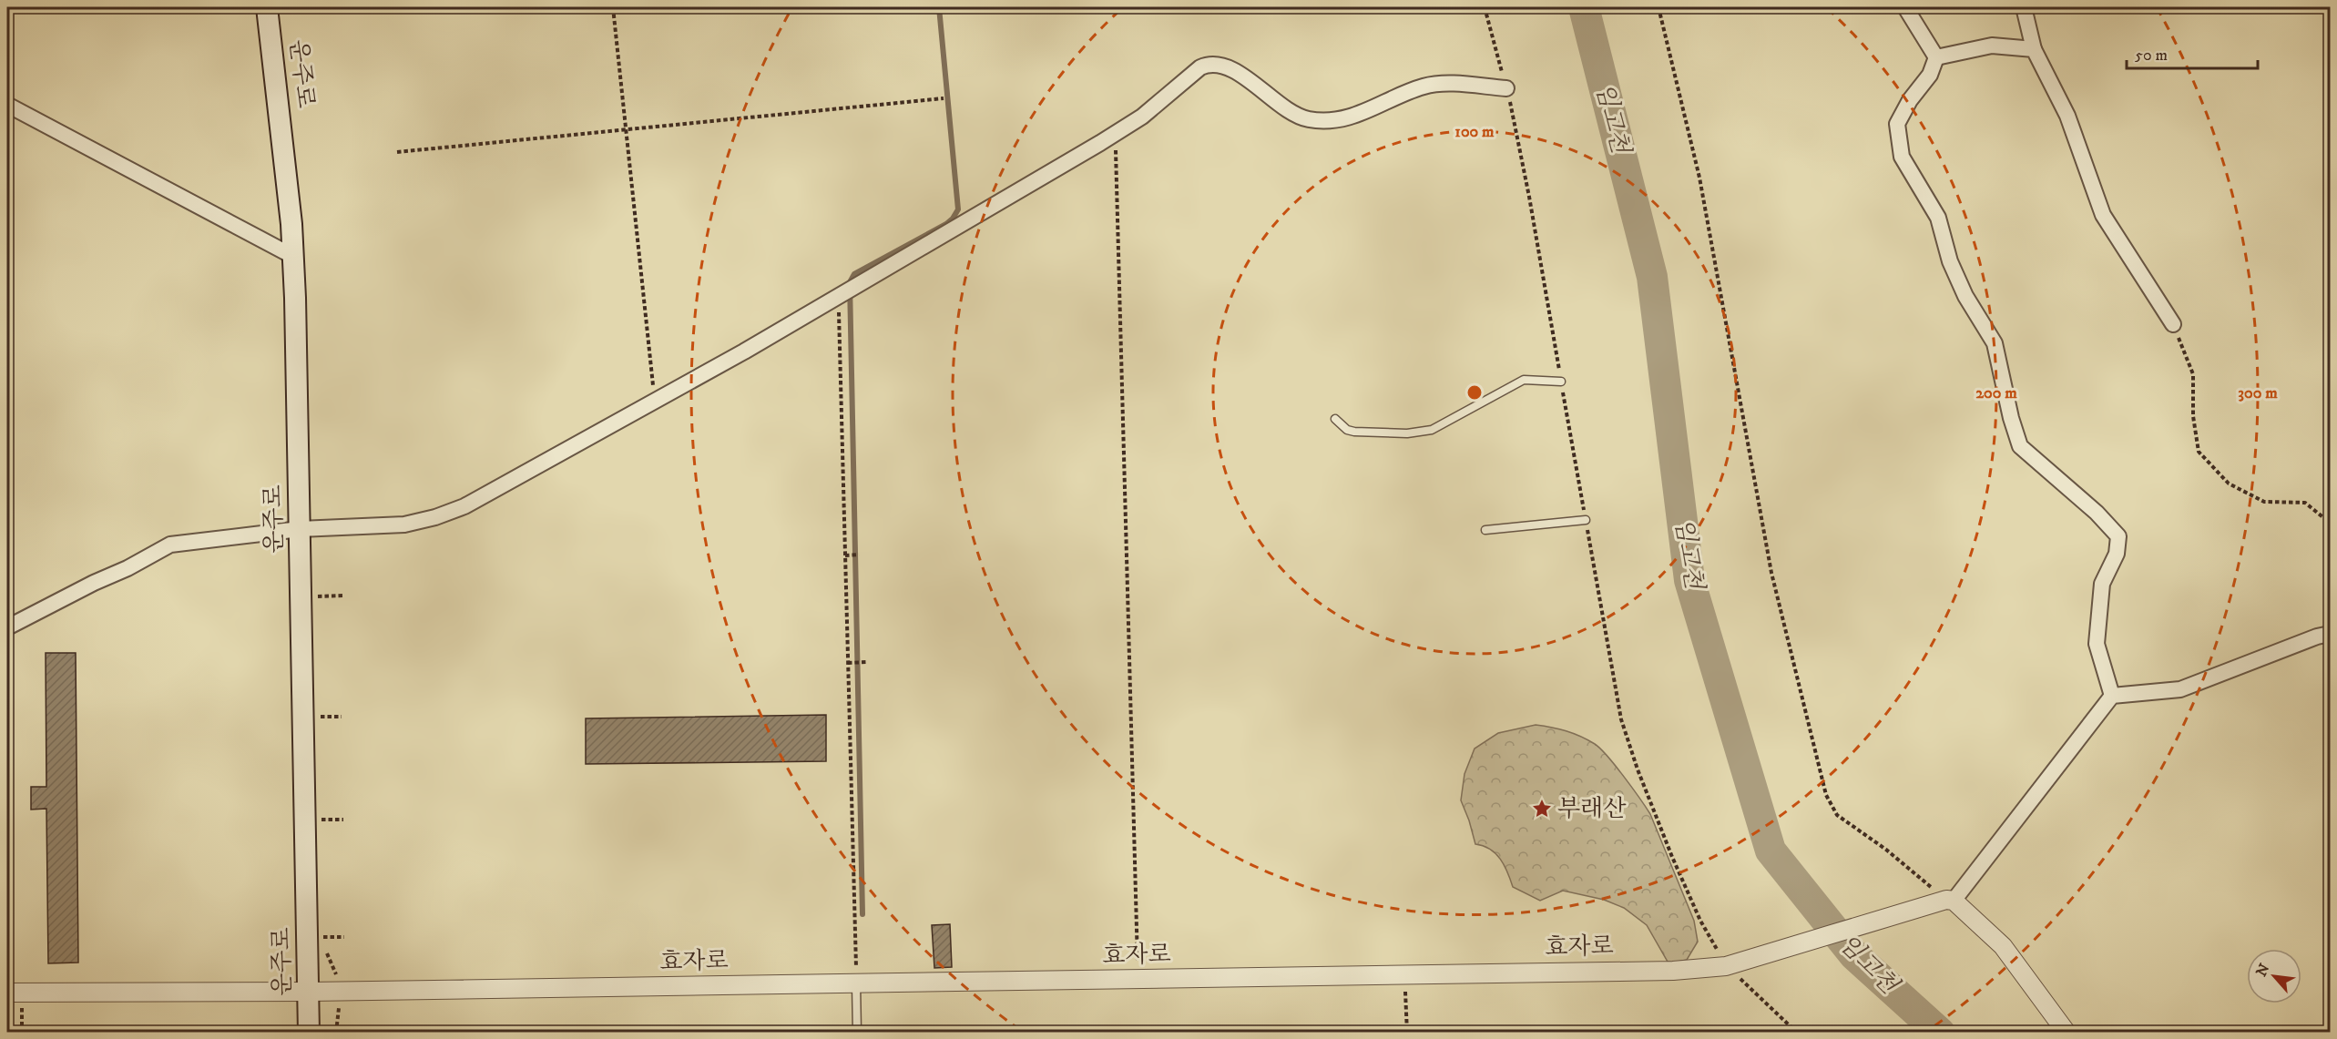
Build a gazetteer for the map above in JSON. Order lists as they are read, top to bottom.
{
  "streets": {
    "main road": ["운주로"],
    "street": ["효자로"]
  },
  "crossings": [
    ["운주로", "효자로"]
  ],
  "water": ["임고천"],
  "places": {
    "place": ["부래산"]
  },
  "scale_bar": "50 m",
  "north": "top left",
  "rings": ["100 m", "200 m", "300 m"]
}
